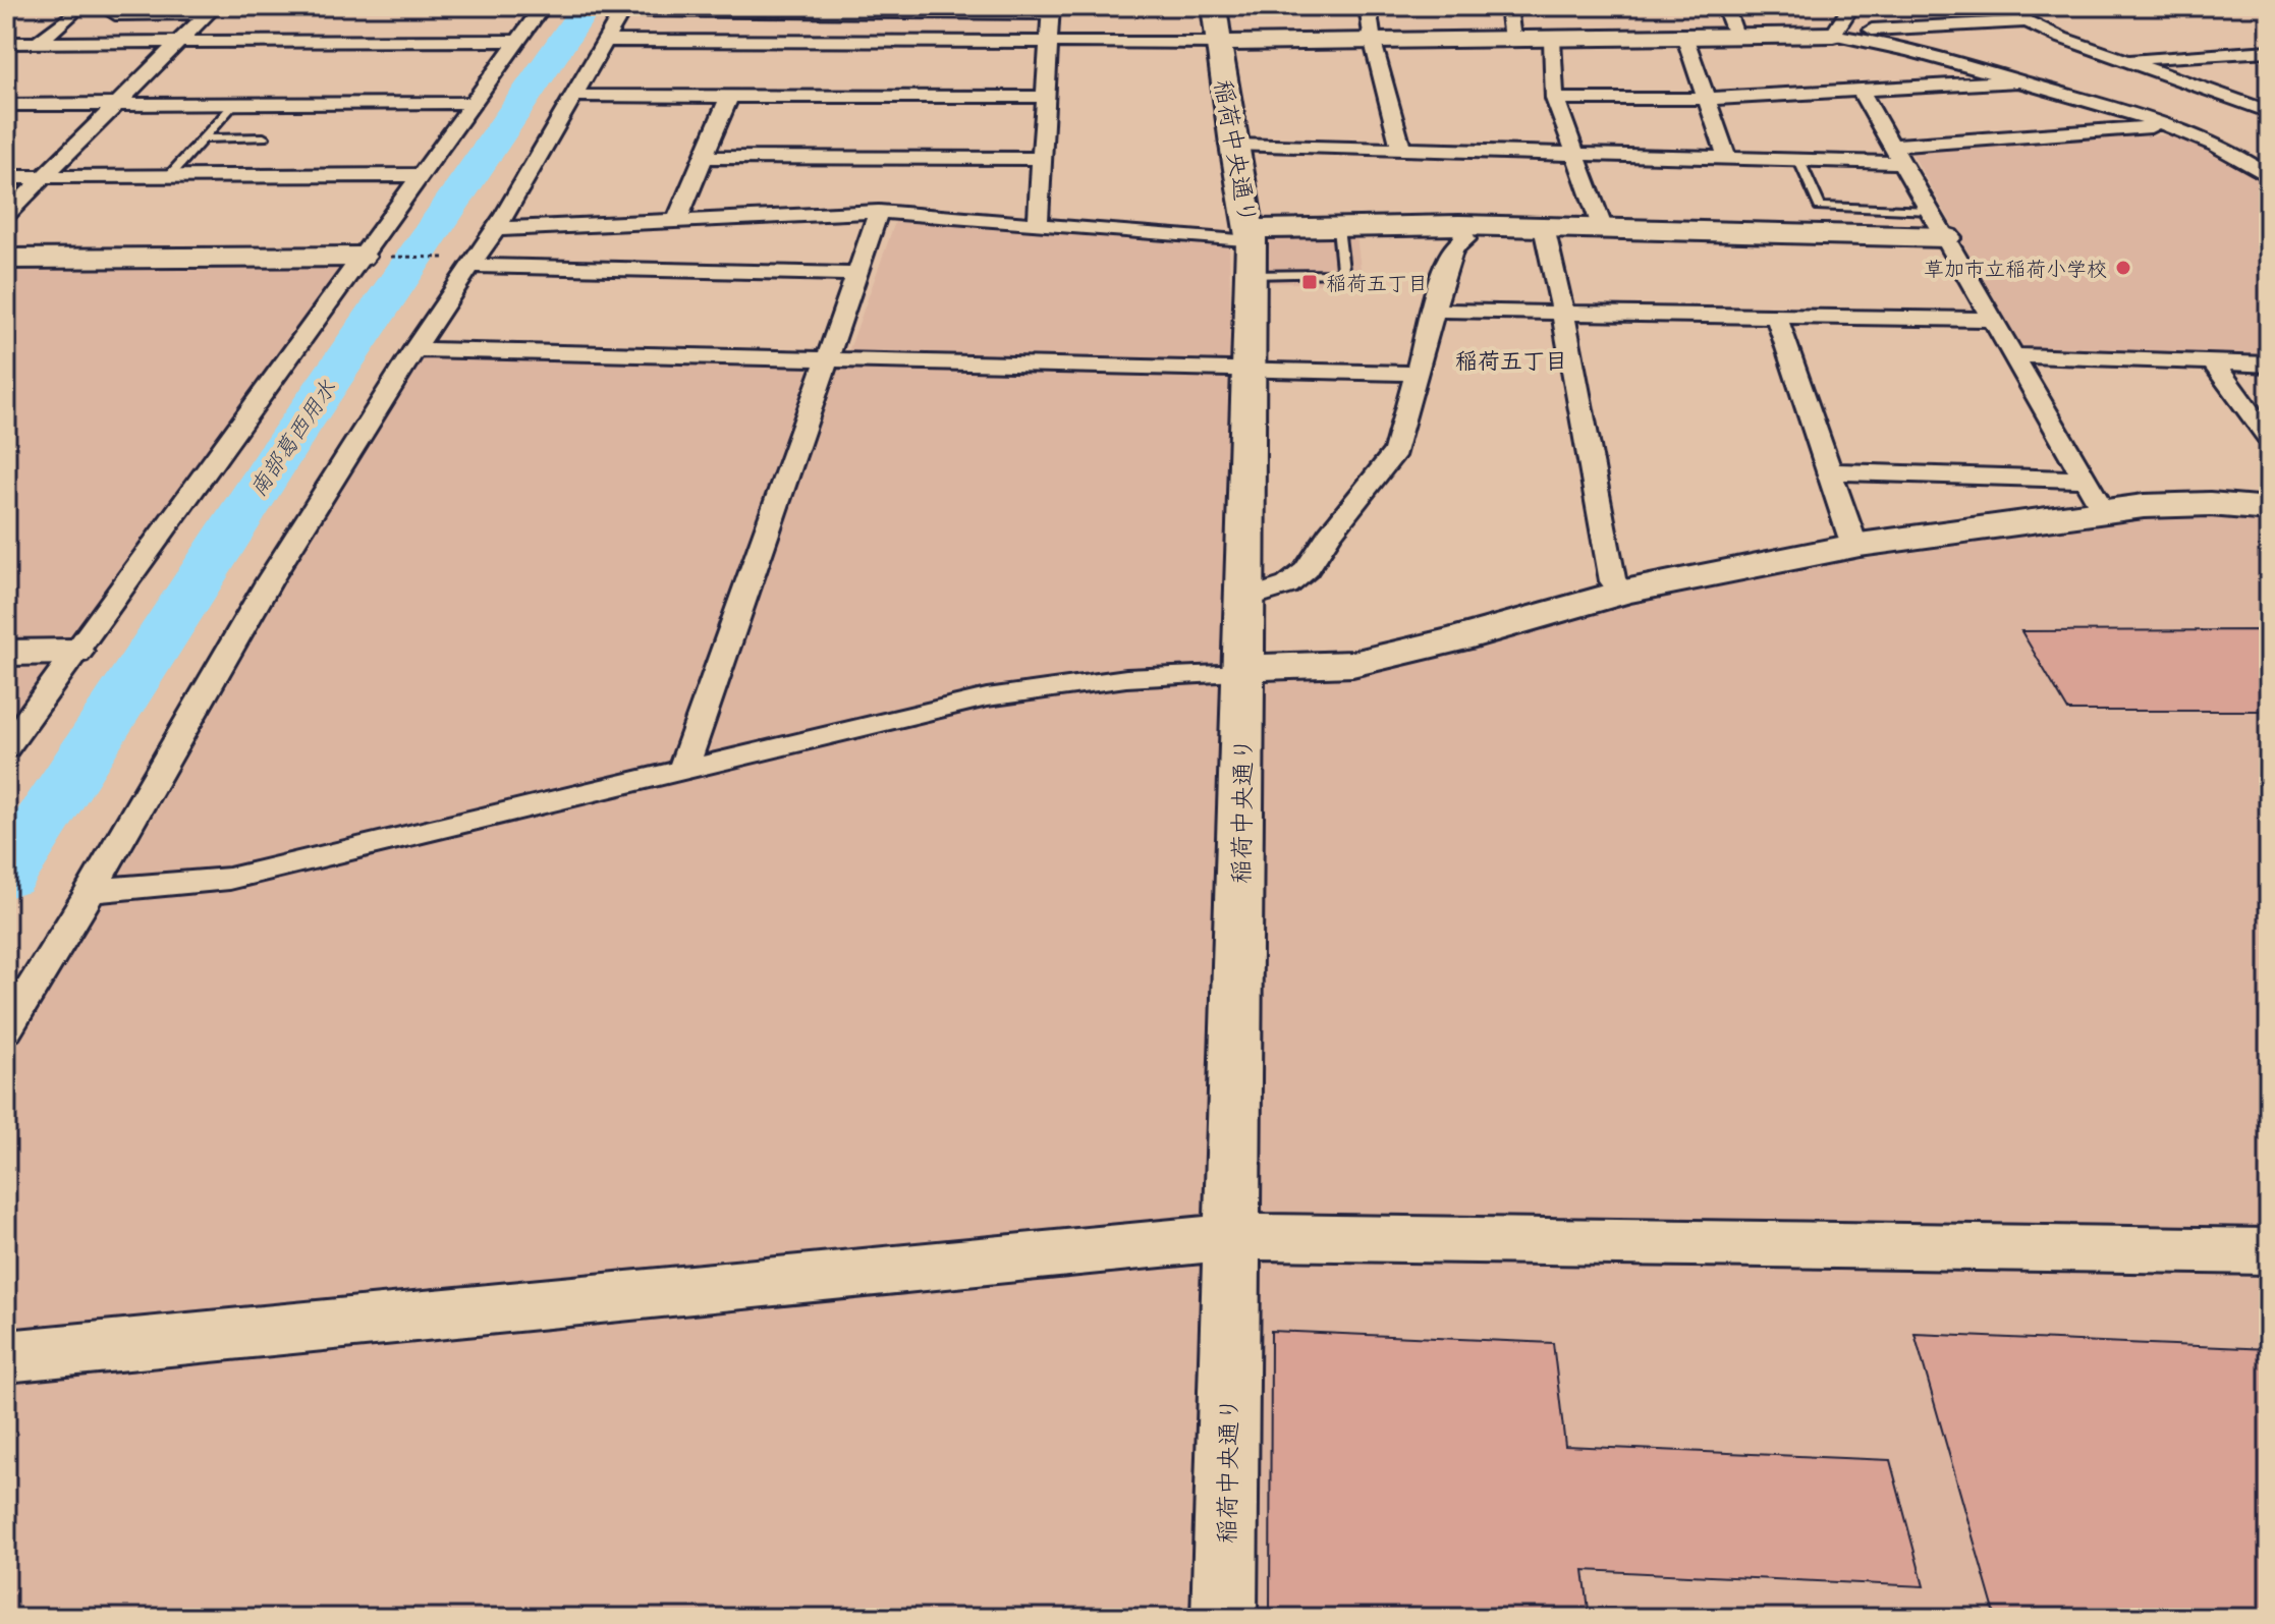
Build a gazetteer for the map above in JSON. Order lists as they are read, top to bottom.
{
  "streets": {
    "street": ["稲荷中央通り"]
  },
  "districts": ["稲荷五丁目"],
  "water": ["南部葛西用水"],
  "places": {
    "other": ["草加市立稲荷小学校"],
    "transit": ["稲荷五丁目"]
  }
}
